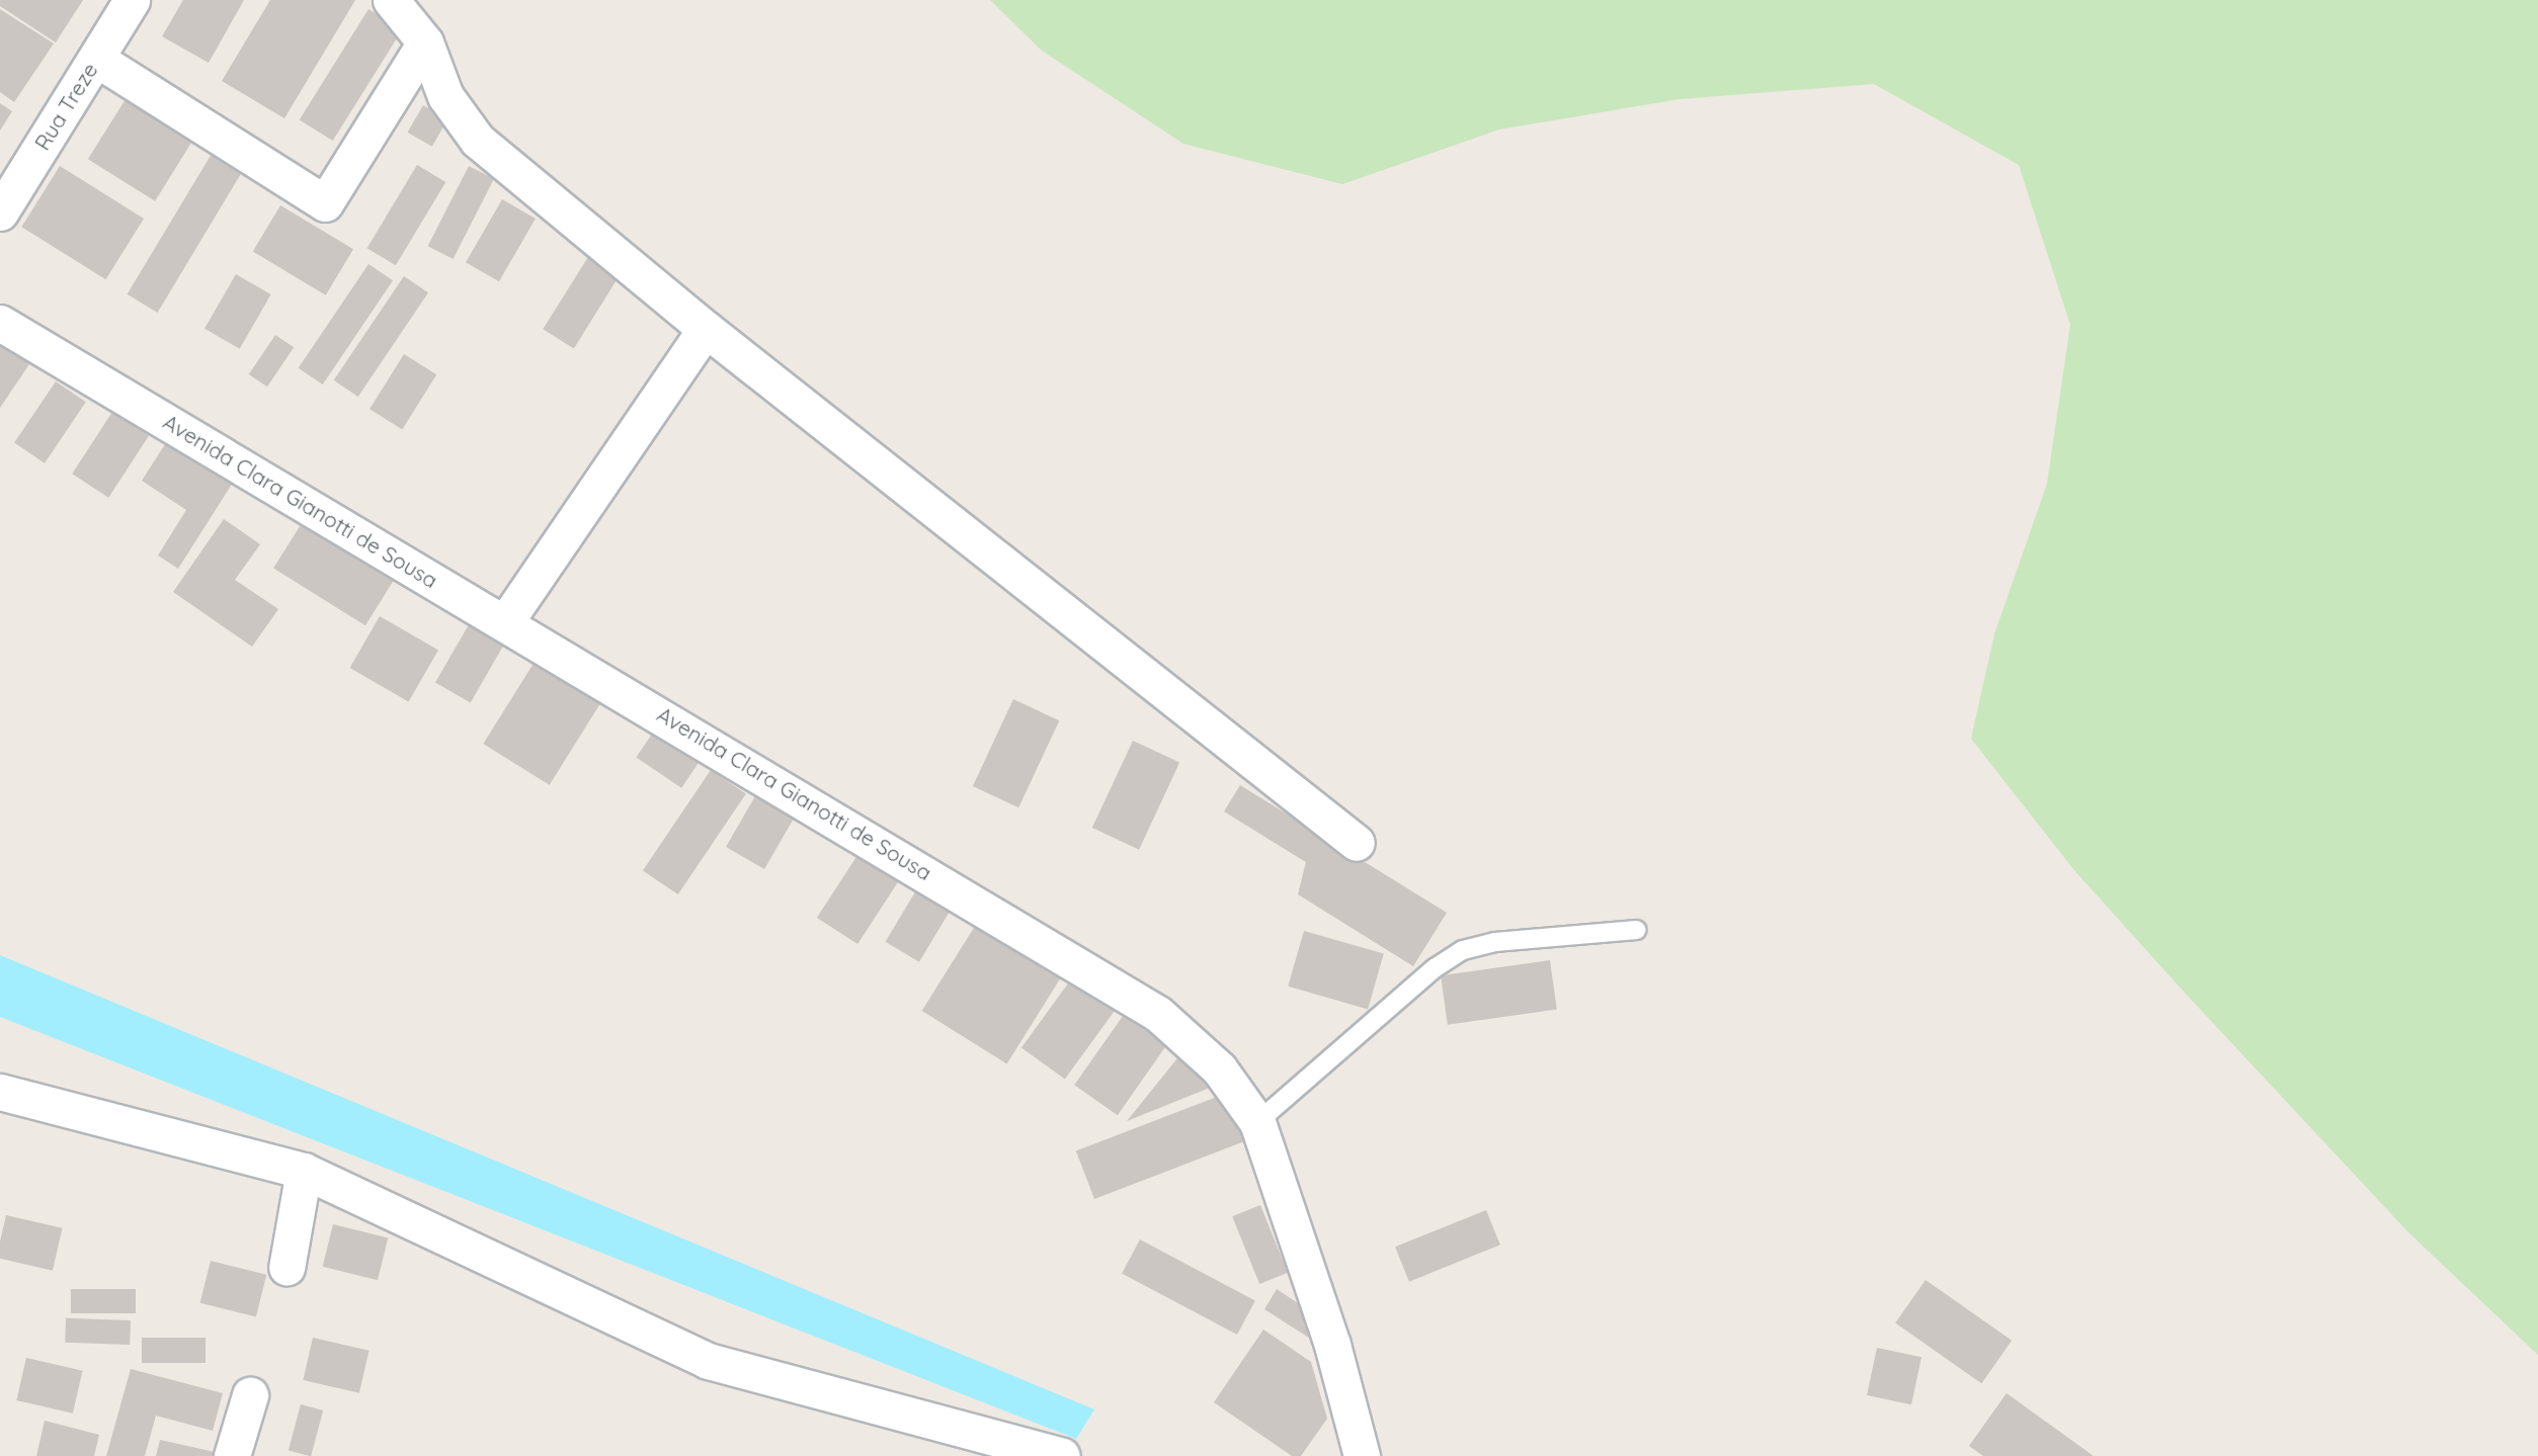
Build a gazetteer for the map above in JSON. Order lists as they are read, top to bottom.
{
  "streets": {
    "street": ["Rua Treze", "Avenida Clara Gianotti de Sousa"]
  }
}
